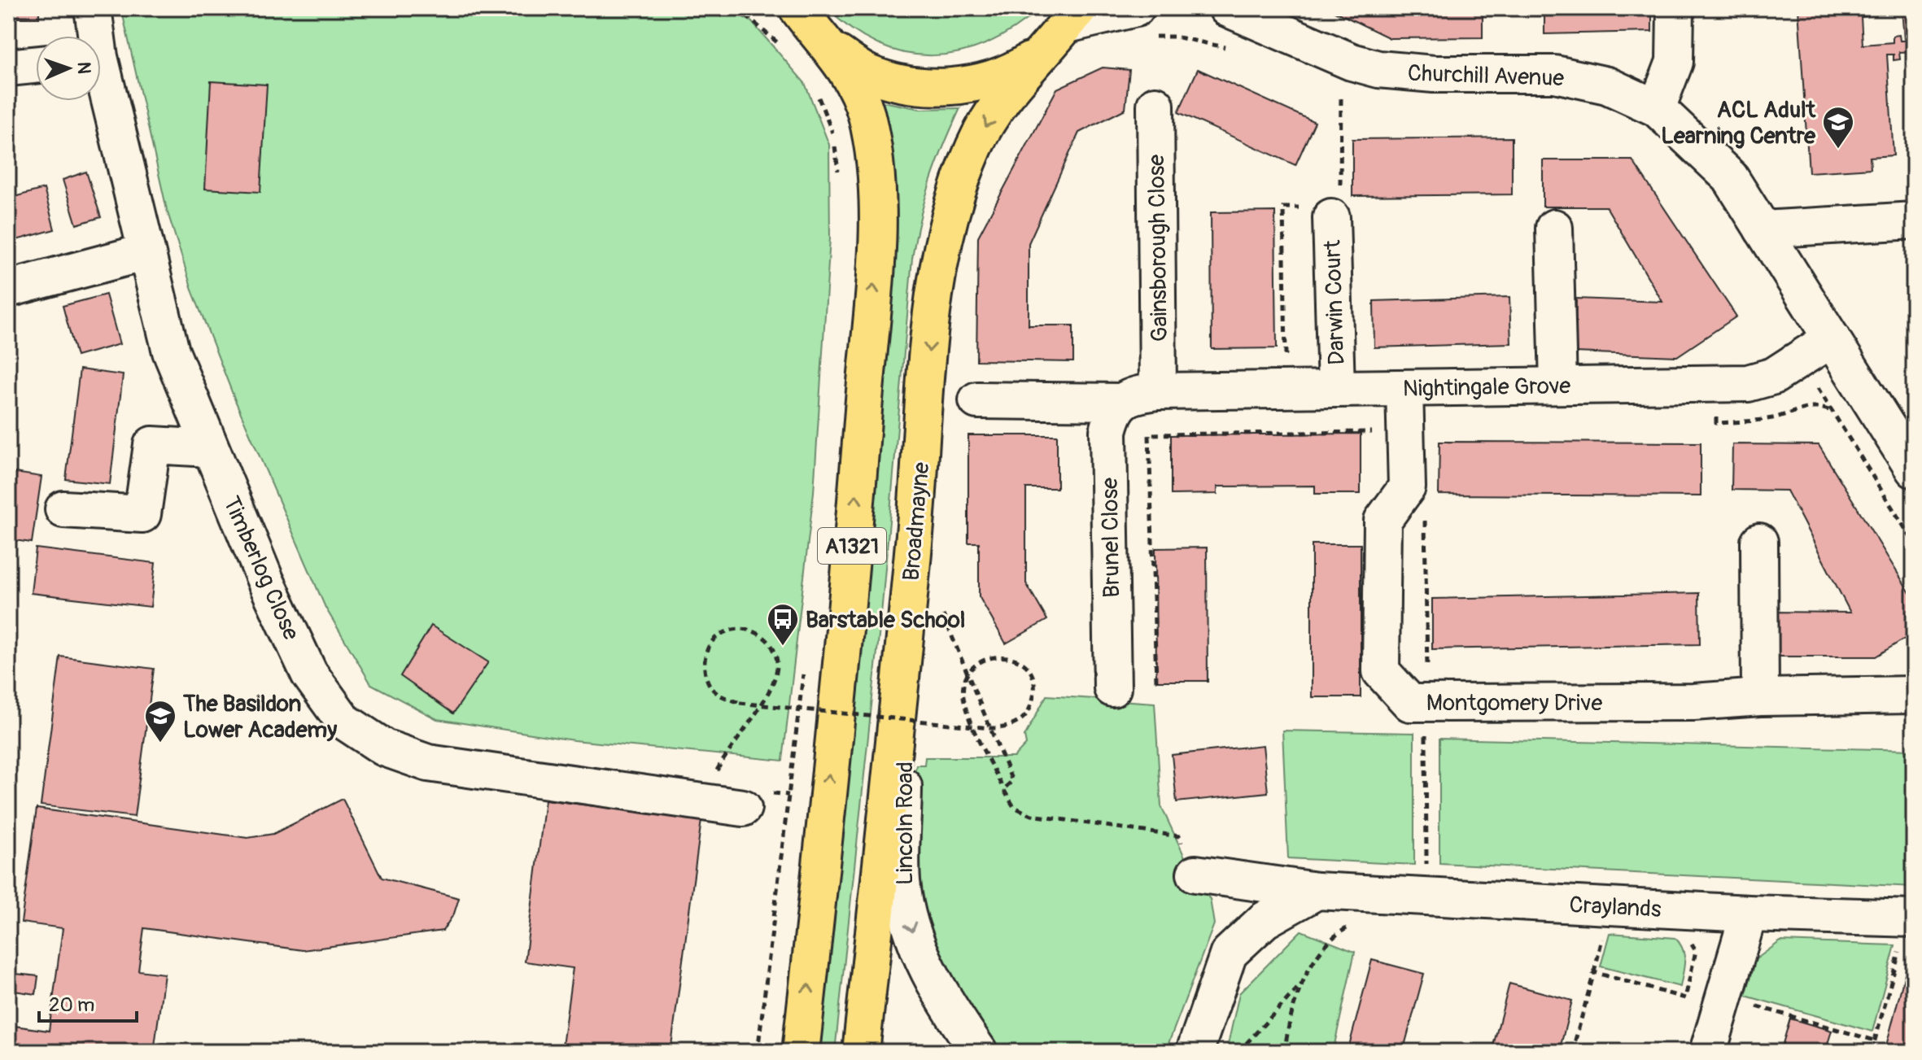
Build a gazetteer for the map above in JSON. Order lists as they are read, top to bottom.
{
  "streets": {
    "main road": ["Broadmayne", "A1321"],
    "street": [
      "Churchill Avenue",
      "Gainsborough Close",
      "Darwin Court",
      "Nightingale Grove",
      "Brunel Close",
      "Timberlog Close",
      "Montgomery Drive",
      "Lincoln Road",
      "Craylands"
    ]
  },
  "crossings": [
    ["Churchill Avenue", "Nightingale Grove"],
    ["Gainsborough Close", "Nightingale Grove"],
    ["Gainsborough Close", "Brunel Close"],
    ["Darwin Court", "Nightingale Grove"],
    ["Nightingale Grove", "Brunel Close"],
    ["Nightingale Grove", "Montgomery Drive"],
    ["Broadmayne", "Lincoln Road"]
  ],
  "one_way": ["Lincoln Road"],
  "places": {
    "school or university": ["ACL Adult Learning Centre", "The Basildon Lower Academy"],
    "bus stop": ["Barstable School"]
  },
  "scale_bar": "20 m",
  "north": "right"
}
